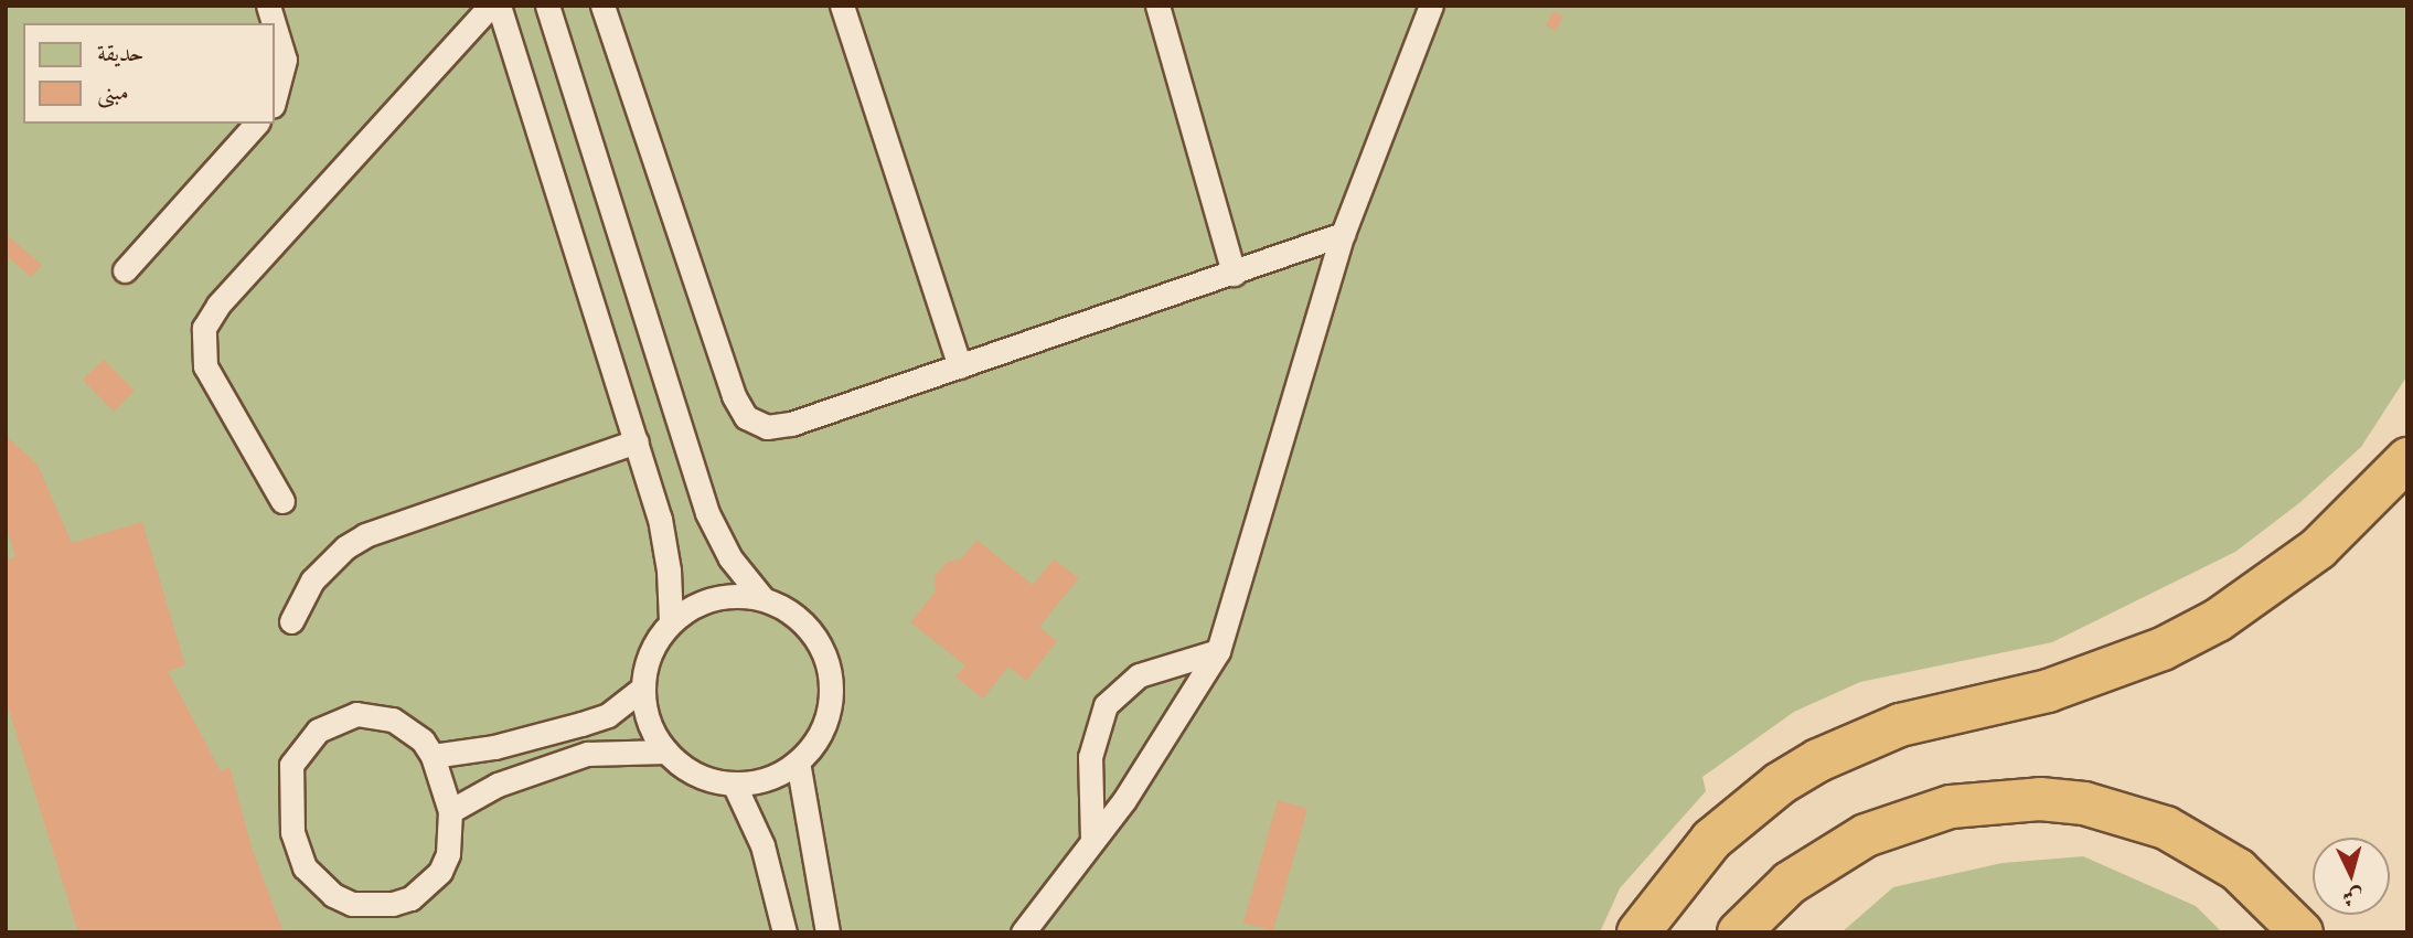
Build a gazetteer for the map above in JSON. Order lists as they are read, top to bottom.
{
  "legend": ["حديقة", "مبنى"],
  "north": "bottom"
}
